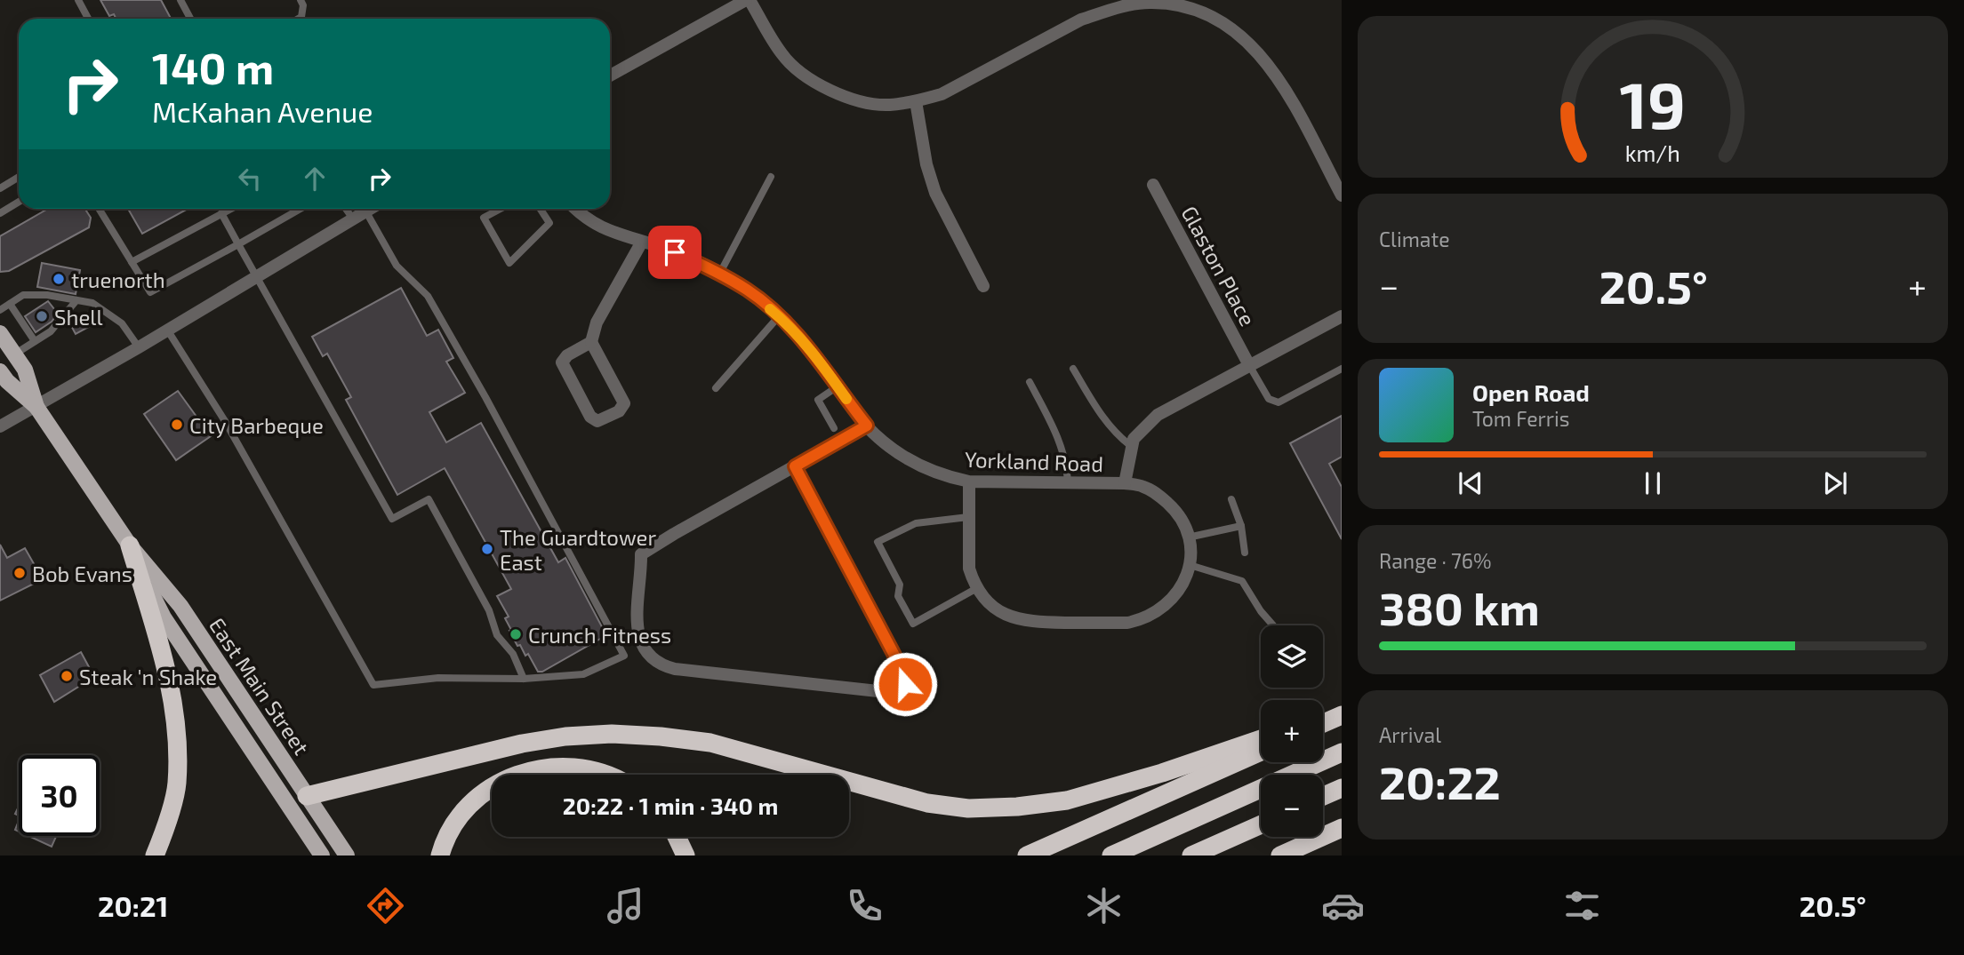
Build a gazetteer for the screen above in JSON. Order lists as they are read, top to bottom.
{
  "streets": {
    "main road": ["East Main Street"],
    "street": ["Glaston Place", "Yorkland Road"]
  },
  "crossings": [
    ["Glaston Place", "Yorkland Road"]
  ],
  "places": [
    "truenorth",
    "Shell",
    "City Barbeque",
    "The Guardtower East",
    "Bob Evans",
    "Crunch Fitness",
    "Steak 'n Shake"
  ],
  "page": {
    "turn": ["140 m", "McKahan Avenue"],
    "tile": [
      "Climate",
      ["Range · 76%", "380 km"],
      ["Arrival", "20:22"]
    ],
    "heat": ["−", "20.5°", "+"],
    "song": ["Open Road", "Tom Ferris"],
    "map_buttons": ["+", "−"],
    "limit": "30",
    "trip": "20:22 · 1 min · 340 m",
    "tabs": ["20:21", "20.5°"],
    "gauge": ["19", "km/h"]
  }
}
